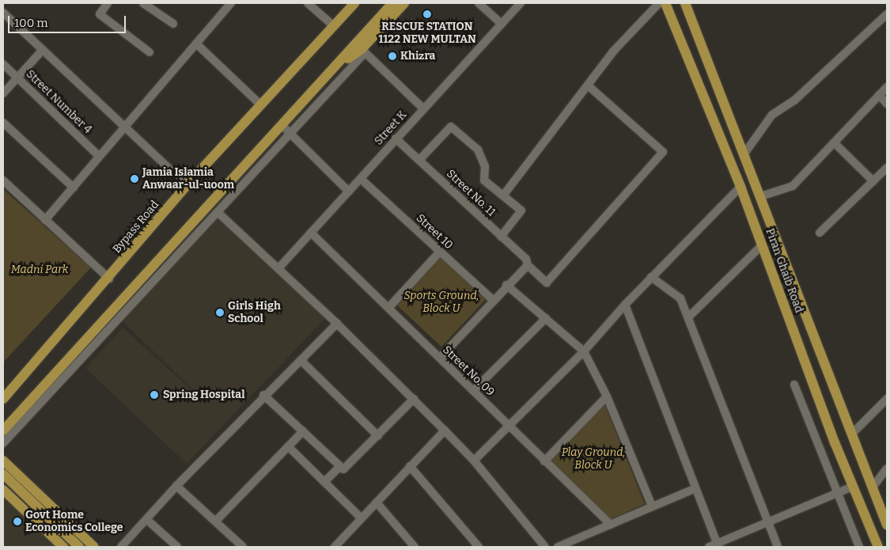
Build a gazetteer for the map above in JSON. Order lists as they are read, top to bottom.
{
  "streets": {
    "main road": ["Bypass Road", "Piran Ghaib Road"],
    "street": [
      "Street Number 4",
      "Street K",
      "Street No. 11",
      "Street 10",
      "Street No. 09"
    ]
  },
  "crossings": [
    ["Street K", "Street No. 11"],
    ["Street K", "Street 10"],
    ["Street K", "Street No. 09"]
  ],
  "parks": ["Madni Park", "Sports Ground, Block U", "Play Ground, Block U"],
  "places": [
    "RESCUE STATION 1122 NEW MULTAN",
    "Khizra",
    "Jamia Islamia Anwaar-ul-uoom",
    "Girls High School",
    "Spring Hospital",
    "Govt Home Economics College"
  ],
  "scale_bar": "100 m"
}
